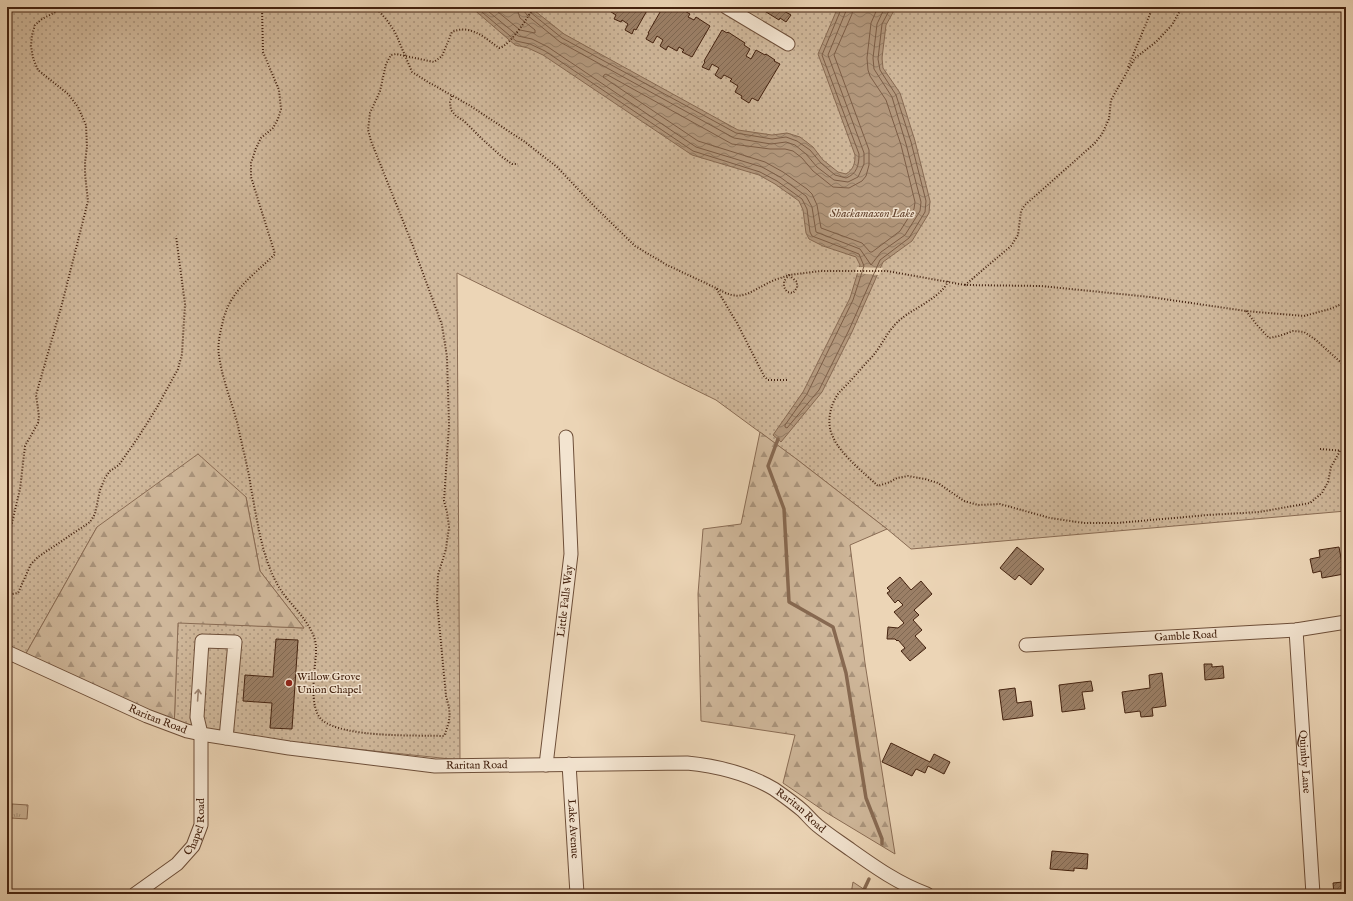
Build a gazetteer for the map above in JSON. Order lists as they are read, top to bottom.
{
  "streets": {
    "street": [
      "Little Falls Way",
      "Gamble Road",
      "Raritan Road",
      "Quimby Lane",
      "Chapel Road",
      "Lake Avenue"
    ]
  },
  "crossings": [
    ["Little Falls Way", "Raritan Road"],
    ["Gamble Road", "Quimby Lane"],
    ["Raritan Road", "Chapel Road"],
    ["Raritan Road", "Lake Avenue"]
  ],
  "water": ["Shackamaxon Lake"],
  "places": ["Willow Grove Union Chapel"]
}
